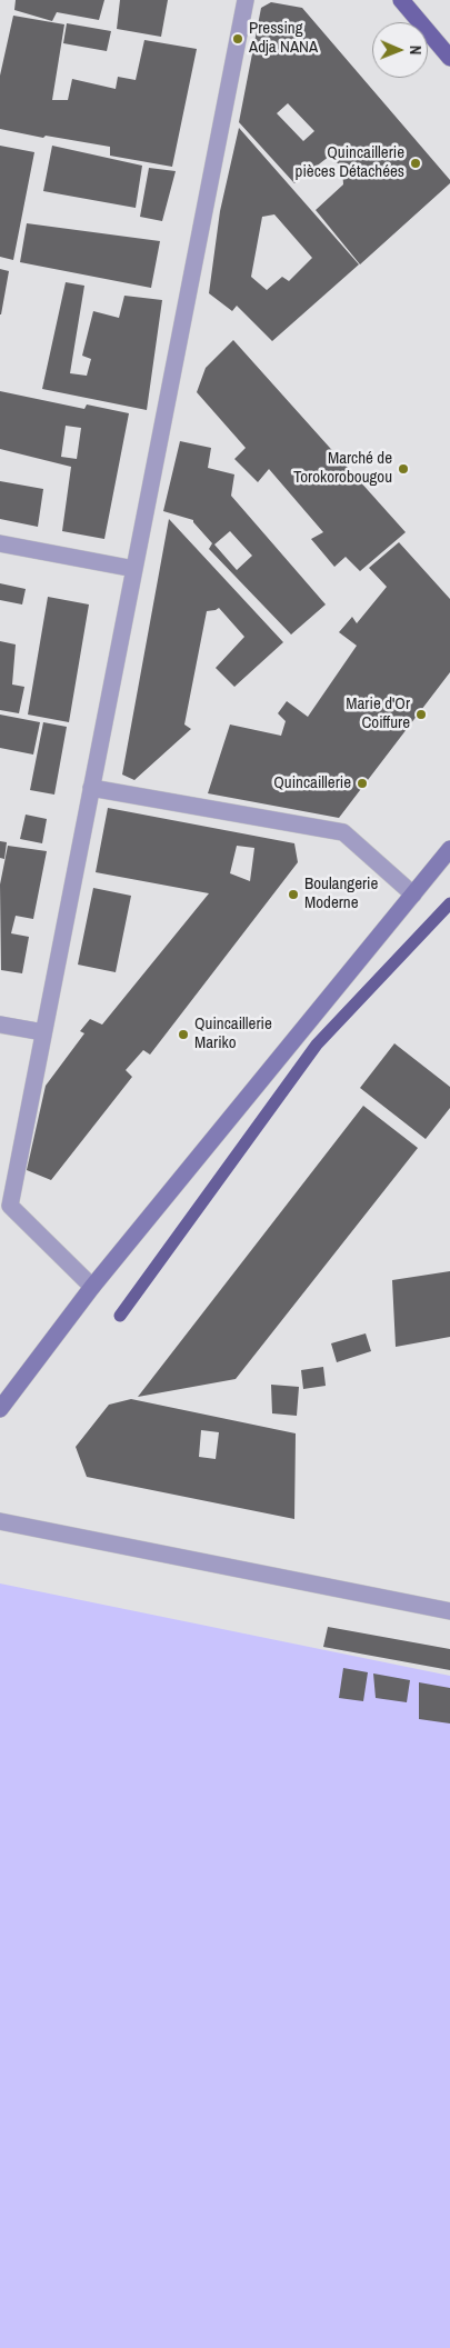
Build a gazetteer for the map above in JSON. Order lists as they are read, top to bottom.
{
  "places": [
    "Pressing Adja NANA",
    "Quincaillerie pièces Détachées",
    "Marché de Torokorobougou",
    "Marie d'Or Coiffure",
    "Quincaillerie",
    "Boulangerie Moderne",
    "Quincaillerie Mariko"
  ],
  "north": "right"
}
